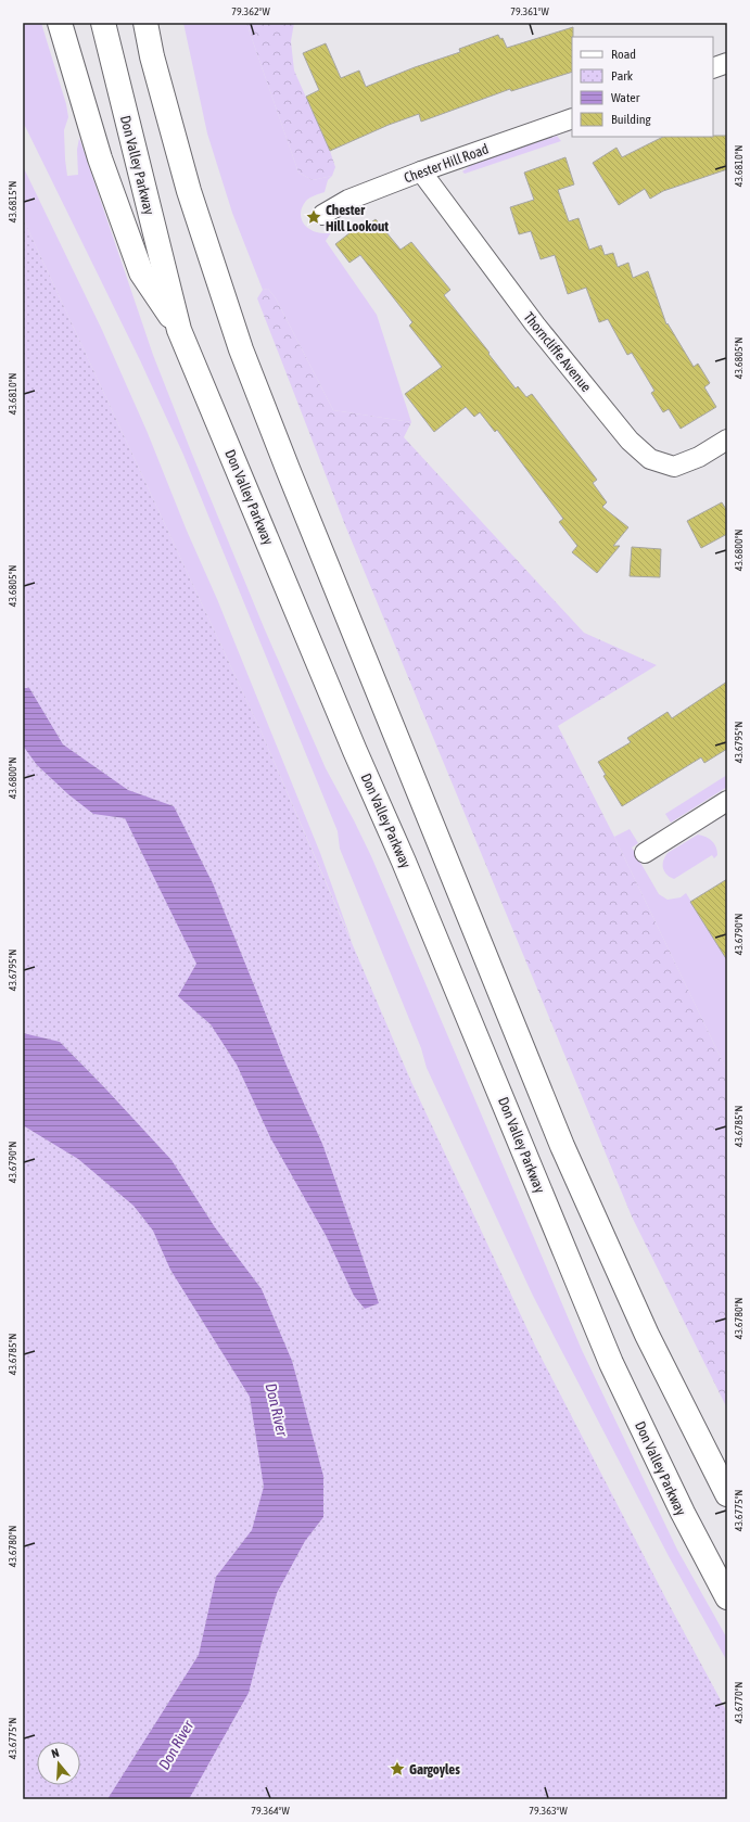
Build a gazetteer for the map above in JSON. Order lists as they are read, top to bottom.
{
  "streets": {
    "highway": ["Don Valley Parkway"],
    "street": ["Chester Hill Road", "Thorncliffe Avenue"]
  },
  "crossings": [
    ["Chester Hill Road", "Thorncliffe Avenue"]
  ],
  "water": ["Don River"],
  "places": {
    "place": ["Chester Hill Lookout", "Gargoyles"]
  },
  "legend": [
    "Road",
    "Park",
    "Water",
    "Building"
  ],
  "north": "top",
  "coordinates": [
    "79.362°W",
    "79.361°W",
    "43.6810°N",
    "43.6815°N",
    "43.6805°N",
    "43.6800°N",
    "43.6795°N",
    "43.6790°N",
    "43.6785°N",
    "43.6780°N",
    "43.6775°N",
    "43.6770°N",
    "79.364°W",
    "79.363°W"
  ]
}
